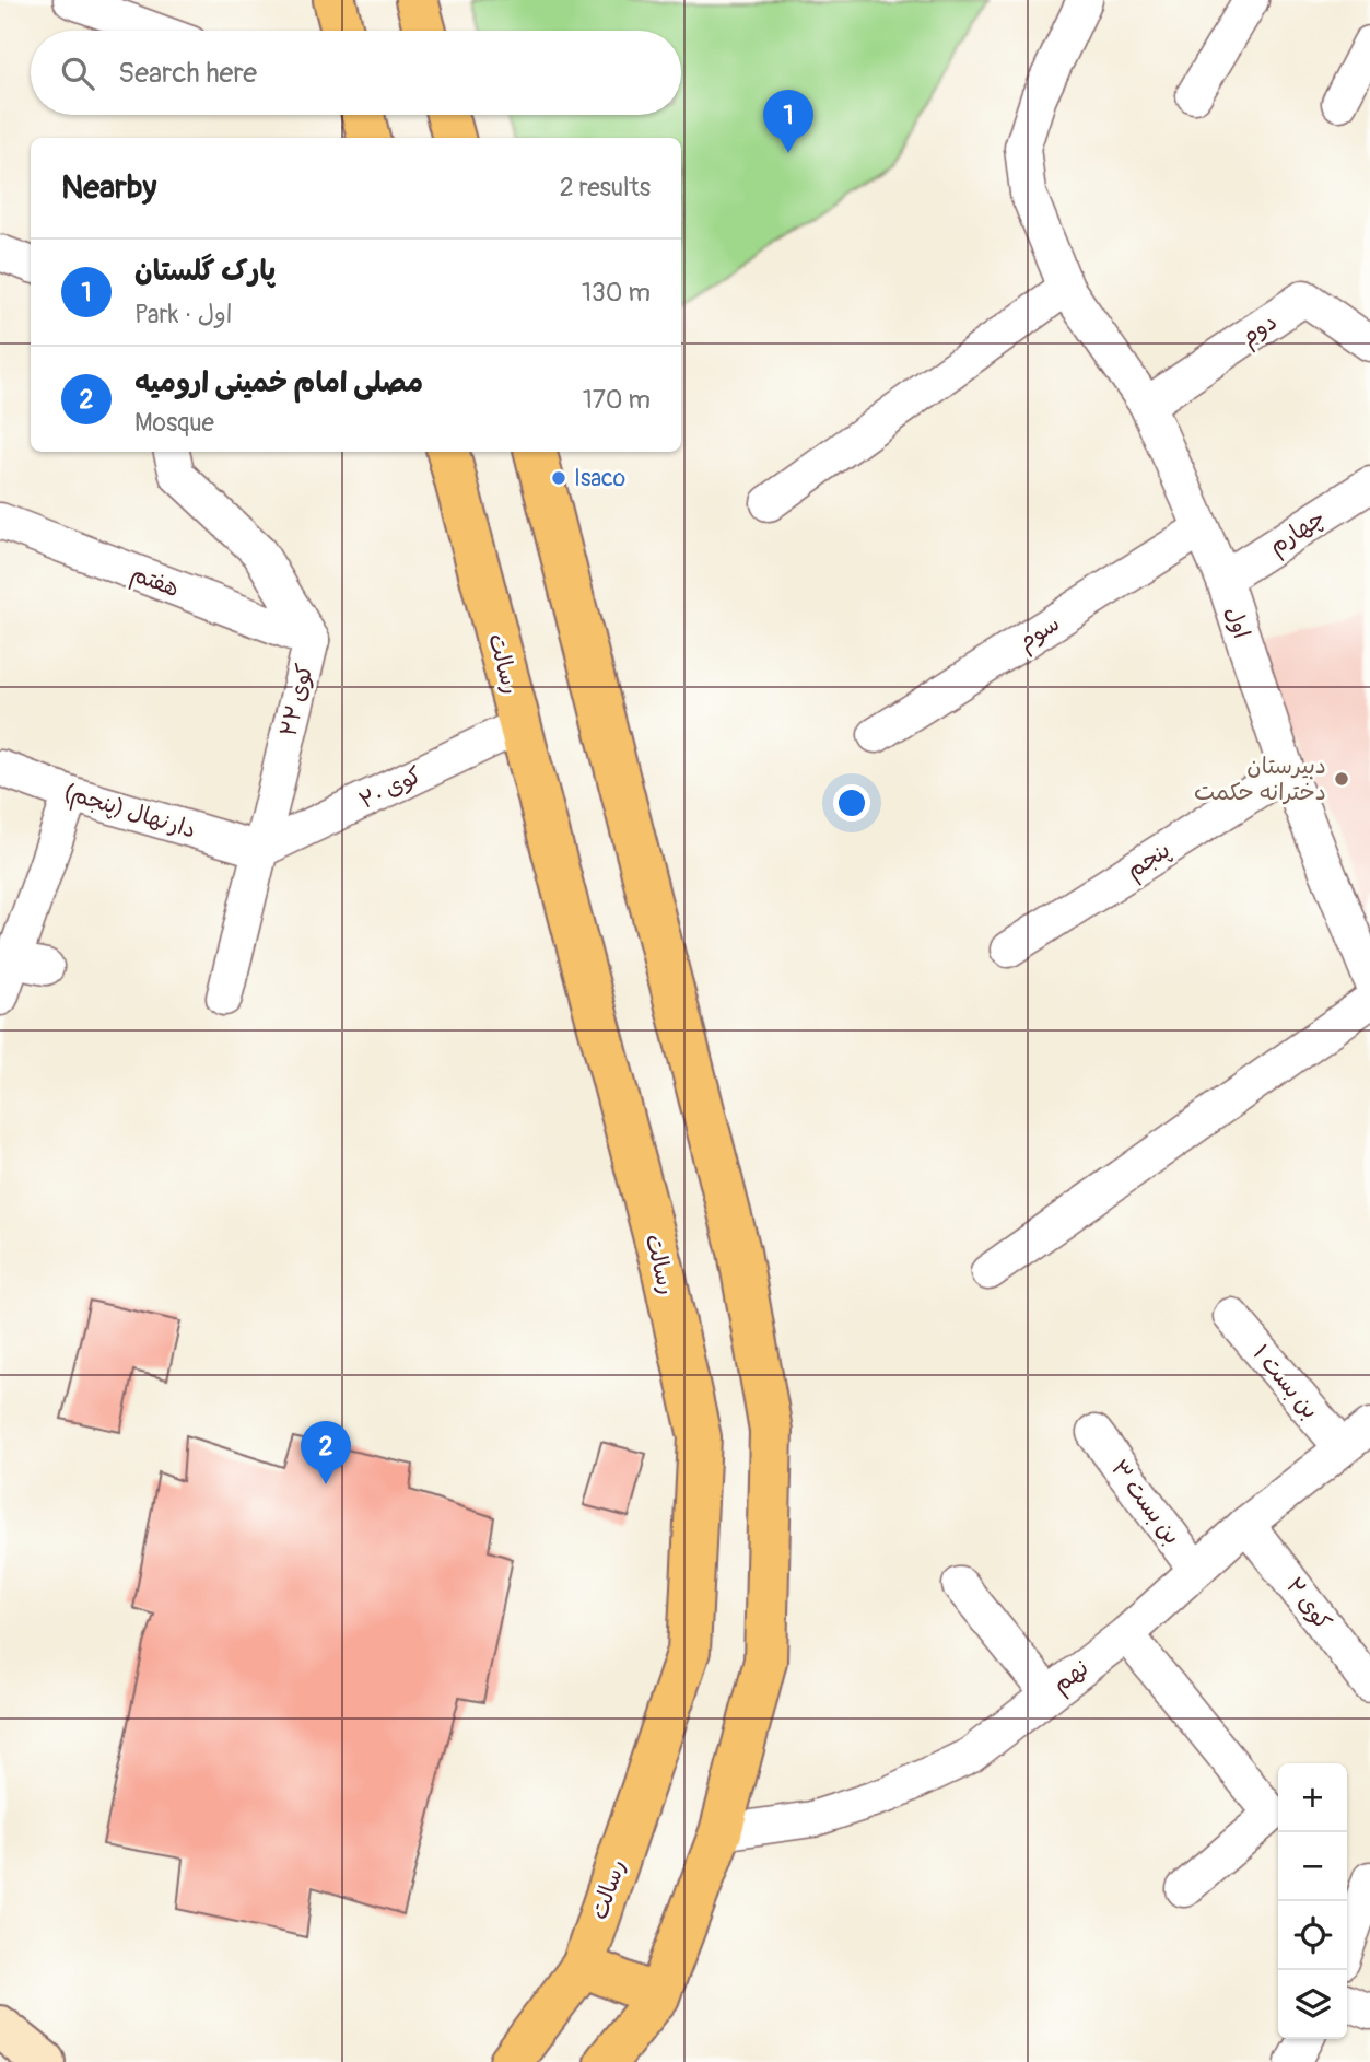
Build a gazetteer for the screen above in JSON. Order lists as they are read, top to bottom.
{
  "streets": {
    "main road": ["رسالت"],
    "street": [
      "دوم",
      "چهارم",
      "هفتم",
      "اول",
      "سوم",
      "کوی ۲۲",
      "کوی ۲۰",
      "دارنهال (پنجم)",
      "پنجم",
      "بن بست ۱",
      "بن بست ۳",
      "کوی ۲",
      "نهم"
    ]
  },
  "crossings": [
    ["دوم", "اول"],
    ["چهارم", "اول"],
    ["هفتم", "کوی ۲۲"],
    ["اول", "سوم"],
    ["اول", "پنجم"],
    ["رسالت", "کوی ۲۰"],
    ["کوی ۲۲", "کوی ۲۰"],
    ["کوی ۲۲", "دارنهال (پنجم)"],
    ["کوی ۲۰", "دارنهال (پنجم)"],
    ["بن بست ۱", "نهم"],
    ["بن بست ۳", "نهم"],
    ["کوی ۲", "نهم"]
  ],
  "places": ["Isaco", "دبیرستان دخترانه حکمت"],
  "page": {
    "search": "Search here",
    "pins": ["1", "2"],
    "heading": ["Nearby", "2 results"],
    "list": [
      {
        "mark": "1",
        "name": "پارک گلستان",
        "note": "Park · اول",
        "value": "130 m"
      },
      {
        "mark": "2",
        "name": "مصلی امام خمینی ارومیه",
        "note": "Mosque",
        "value": "170 m"
      }
    ],
    "map_buttons": ["+", "−"]
  }
}
